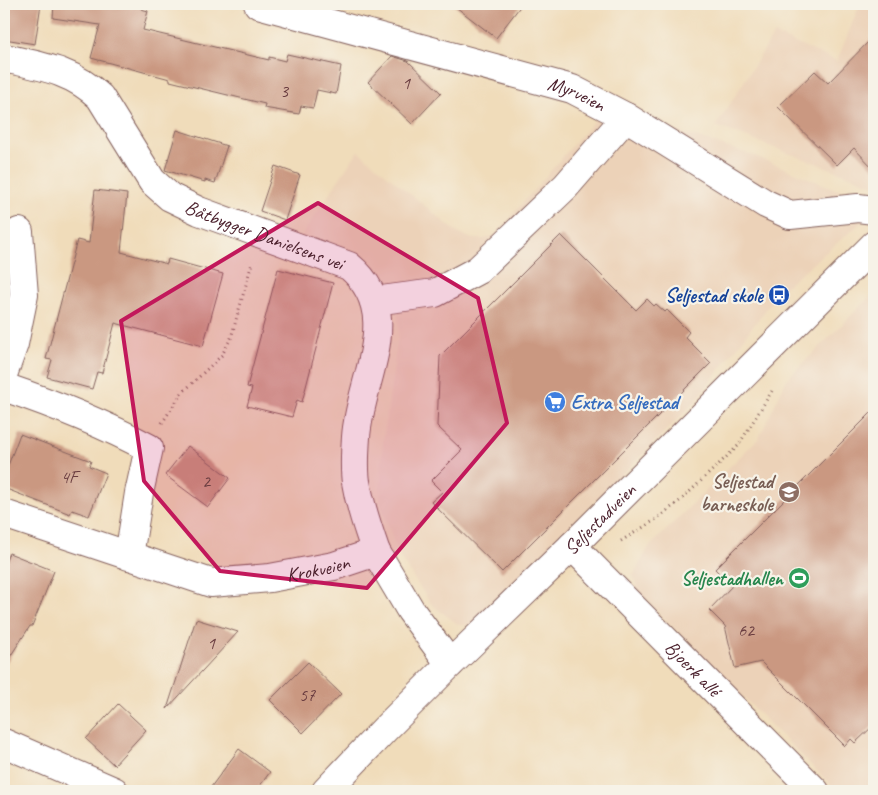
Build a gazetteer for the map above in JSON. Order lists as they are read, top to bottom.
{
  "streets": {
    "street": [
      "Myrveien",
      "Båtbygger Danielsens vei",
      "Seljestadveien",
      "Krokveien",
      "Bjoerk allé"
    ]
  },
  "crossings": [
    ["Båtbygger Danielsens vei", "Krokveien"],
    ["Seljestadveien", "Krokveien"],
    ["Seljestadveien", "Bjoerk allé"]
  ],
  "places": {
    "bus stop": ["Seljestad skole"],
    "supermarket": ["Extra Seljestad"],
    "school or university": ["Seljestad barneskole"],
    "sports": ["Seljestadhallen"]
  },
  "house_numbers": [
    "1",
    "3",
    "4F",
    "2",
    "62",
    "1",
    "57"
  ]
}
